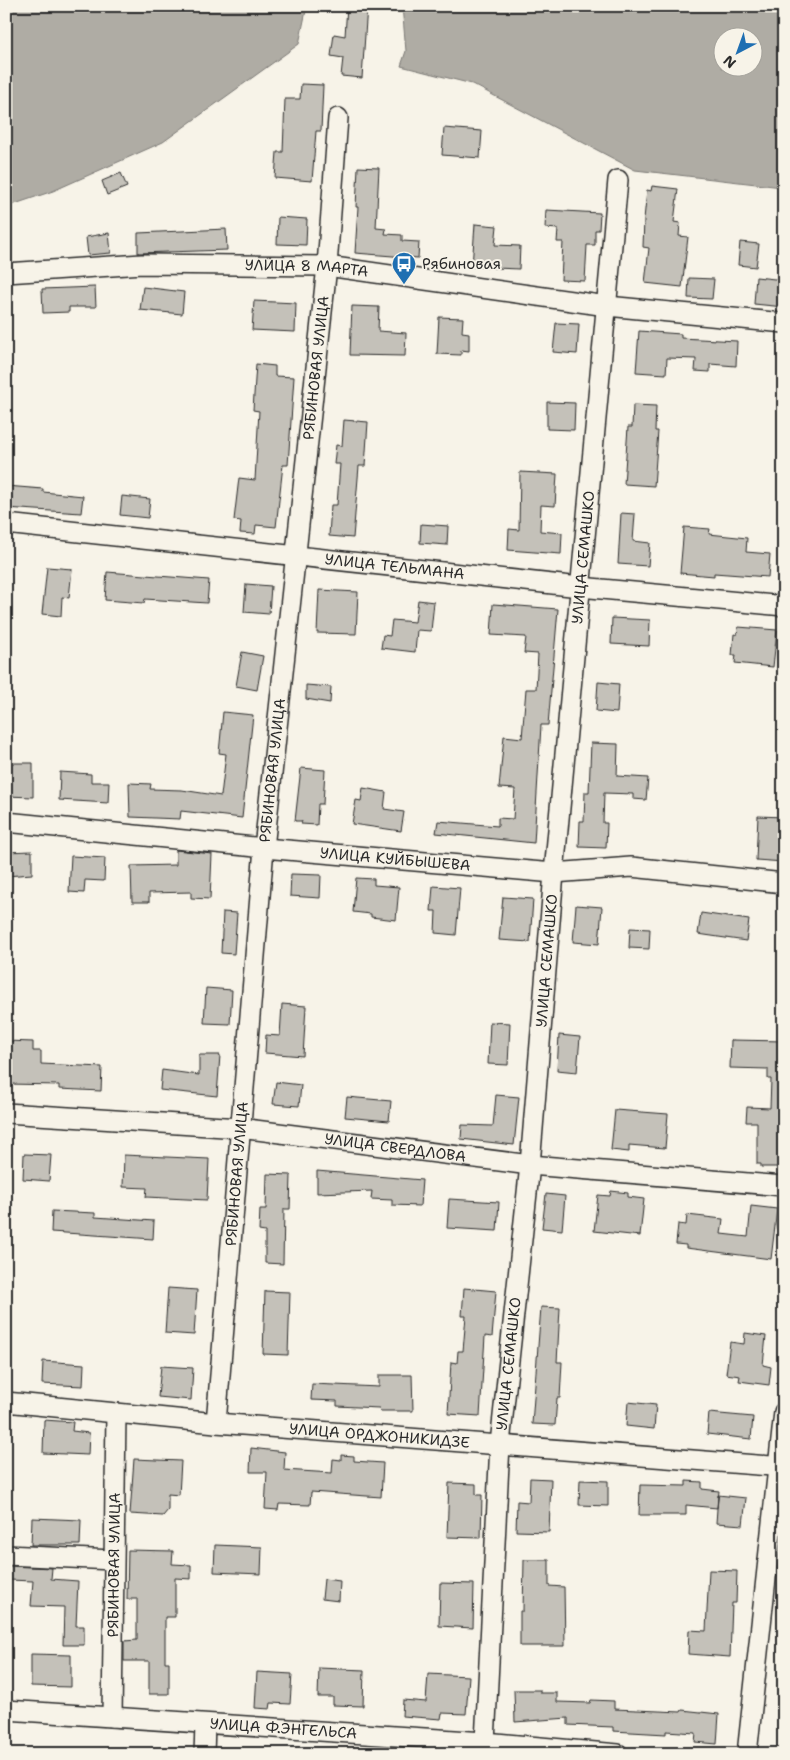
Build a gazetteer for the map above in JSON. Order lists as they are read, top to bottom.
{
  "streets": {
    "street": [
      "УЛИЦА 8 МАРТА",
      "РЯБИНОВАЯ УЛИЦА",
      "УЛИЦА СЕМАШКО",
      "УЛИЦА ТЕЛЬМАНА",
      "УЛИЦА КУЙБЫШЕВА",
      "УЛИЦА СВЕРДЛОВА",
      "УЛИЦА ОРДЖОНИКИДЗЕ",
      "УЛИЦА Ф.ЭНГЕЛЬСА"
    ]
  },
  "crossings": [
    ["УЛИЦА 8 МАРТА", "РЯБИНОВАЯ УЛИЦА"],
    ["УЛИЦА 8 МАРТА", "УЛИЦА СЕМАШКО"],
    ["РЯБИНОВАЯ УЛИЦА", "УЛИЦА ТЕЛЬМАНА"],
    ["РЯБИНОВАЯ УЛИЦА", "УЛИЦА КУЙБЫШЕВА"],
    ["РЯБИНОВАЯ УЛИЦА", "УЛИЦА СВЕРДЛОВА"],
    ["РЯБИНОВАЯ УЛИЦА", "УЛИЦА ОРДЖОНИКИДЗЕ"],
    ["РЯБИНОВАЯ УЛИЦА", "УЛИЦА Ф.ЭНГЕЛЬСА"],
    ["УЛИЦА СЕМАШКО", "УЛИЦА ТЕЛЬМАНА"],
    ["УЛИЦА СЕМАШКО", "УЛИЦА КУЙБЫШЕВА"],
    ["УЛИЦА СЕМАШКО", "УЛИЦА СВЕРДЛОВА"],
    ["УЛИЦА СЕМАШКО", "УЛИЦА ОРДЖОНИКИДЗЕ"],
    ["УЛИЦА СЕМАШКО", "УЛИЦА Ф.ЭНГЕЛЬСА"]
  ],
  "places": {
    "bus stop": ["Рябиновая"]
  },
  "north": "bottom left"
}
